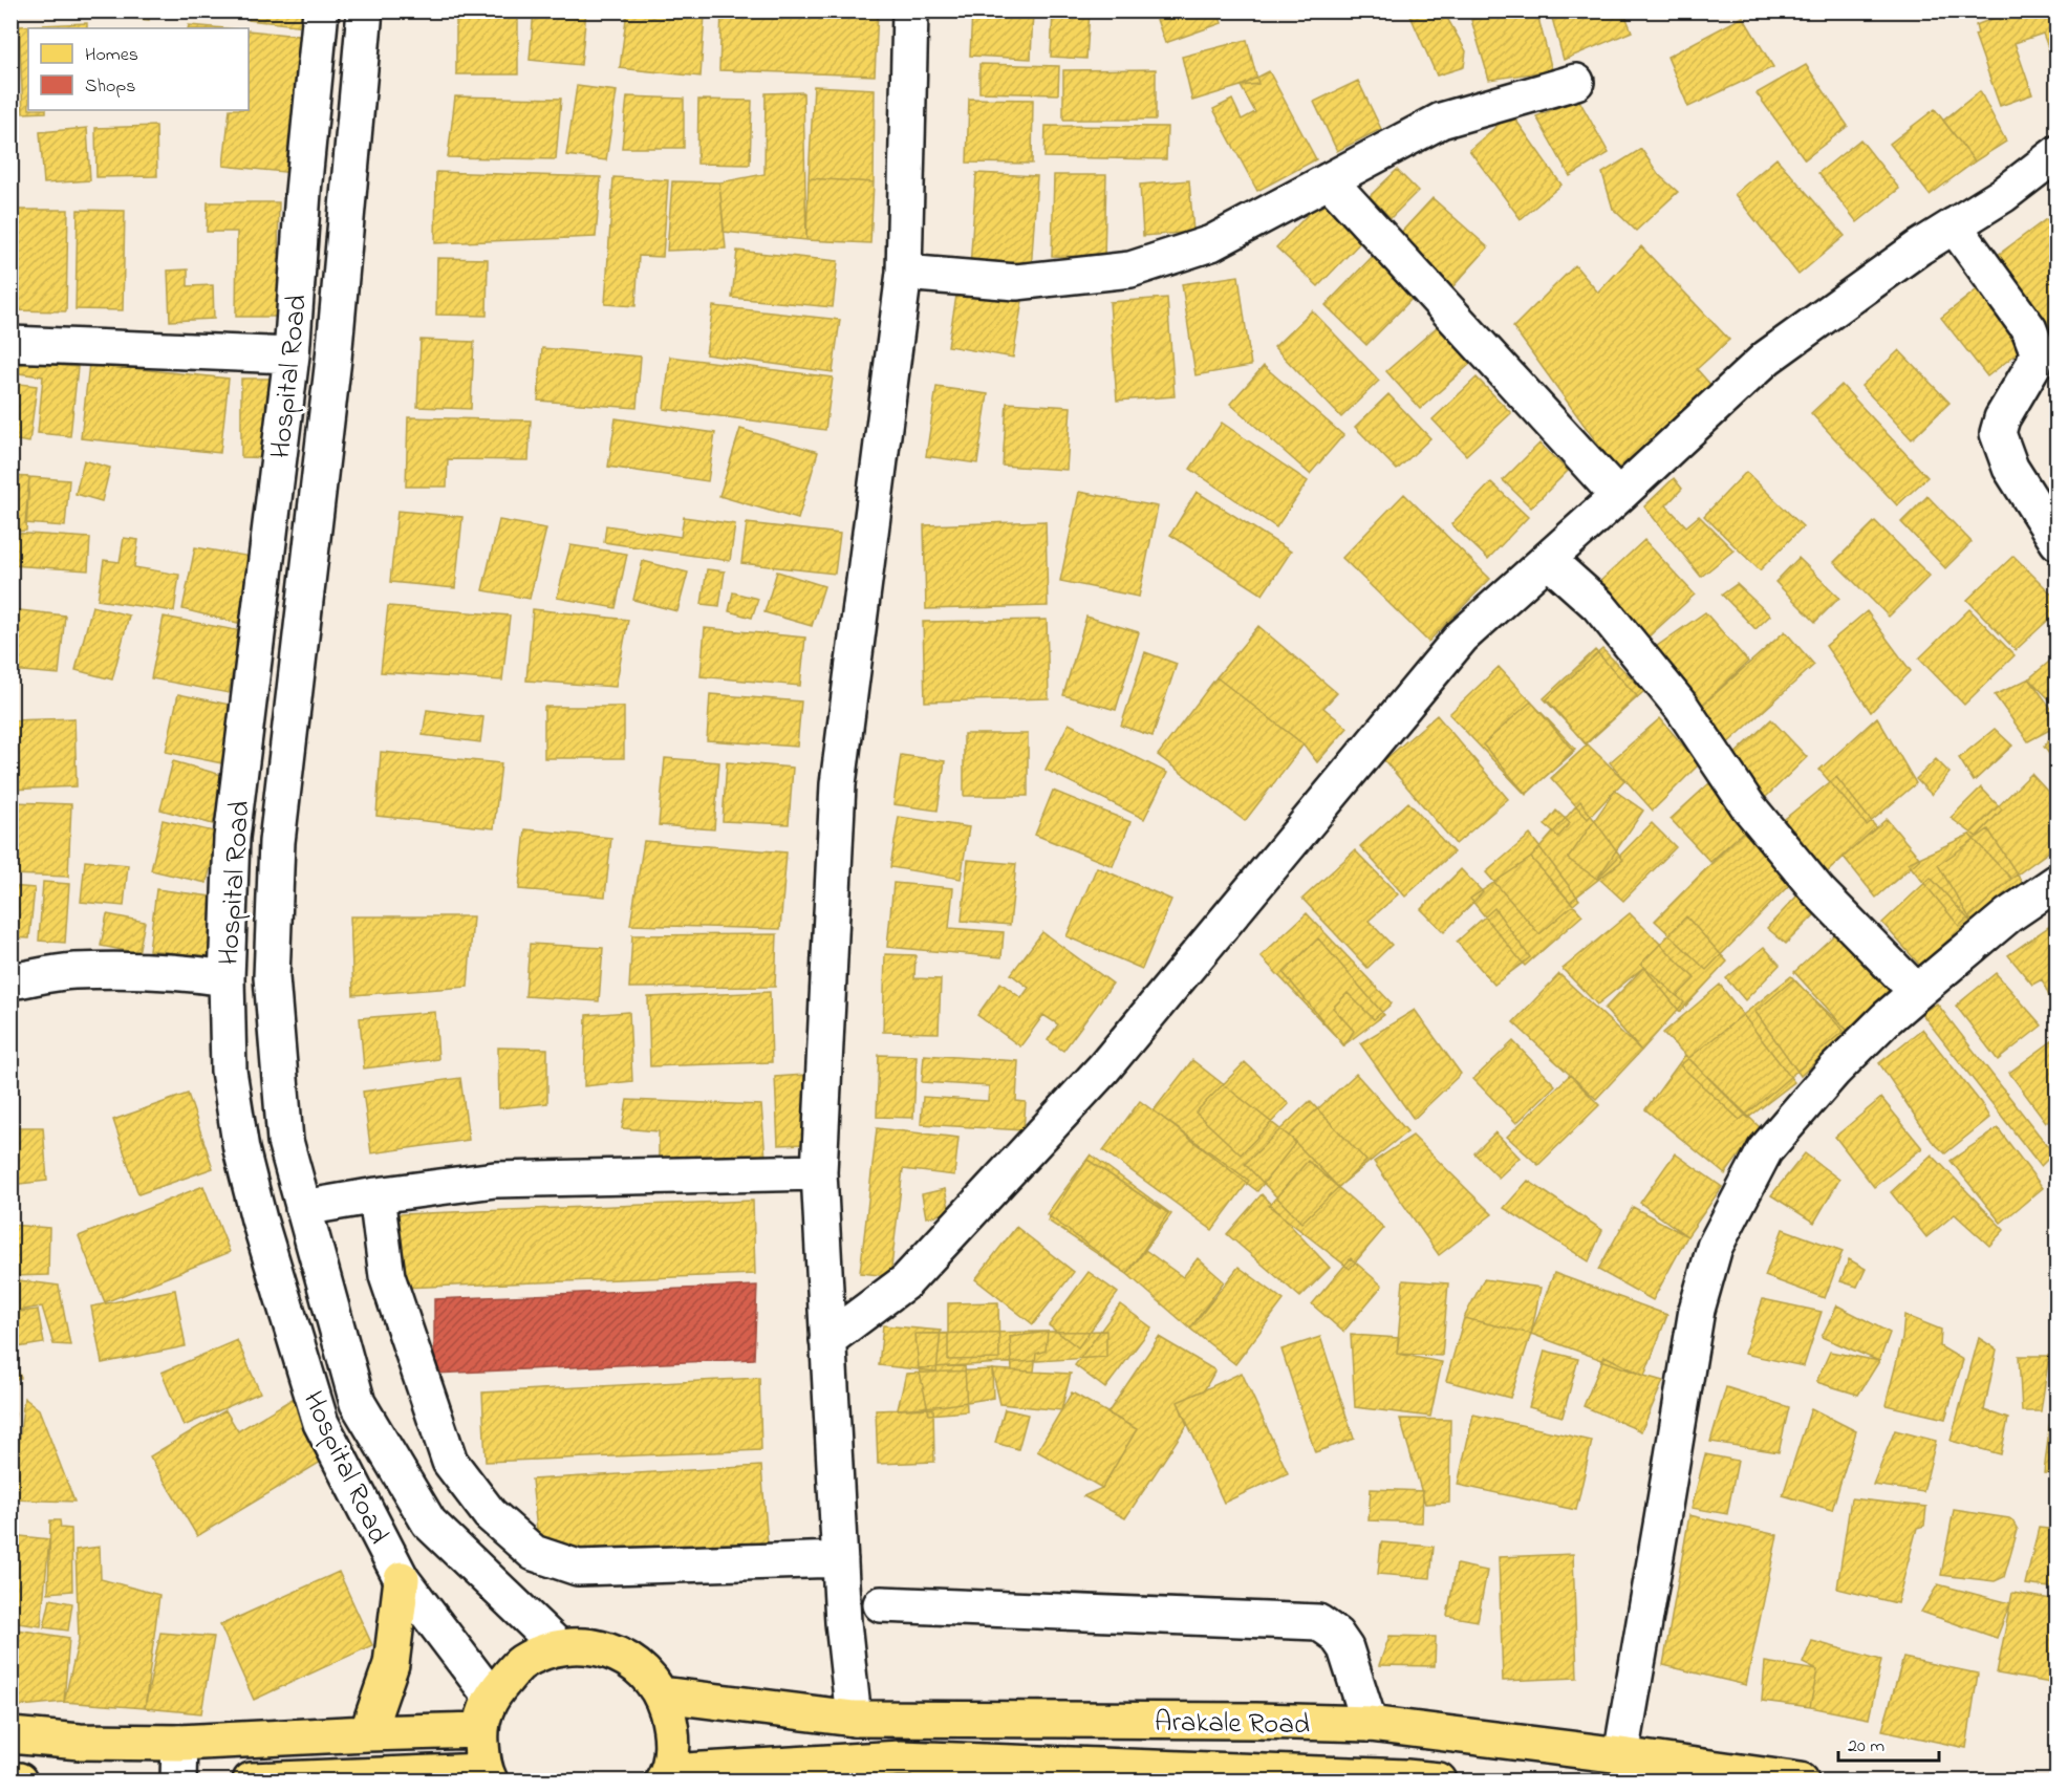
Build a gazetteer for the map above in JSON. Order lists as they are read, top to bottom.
{
  "streets": {
    "main road": ["Arakale Road"],
    "street": ["Hospital Road"]
  },
  "legend": ["Homes", "Shops"],
  "scale_bar": "20 m"
}
